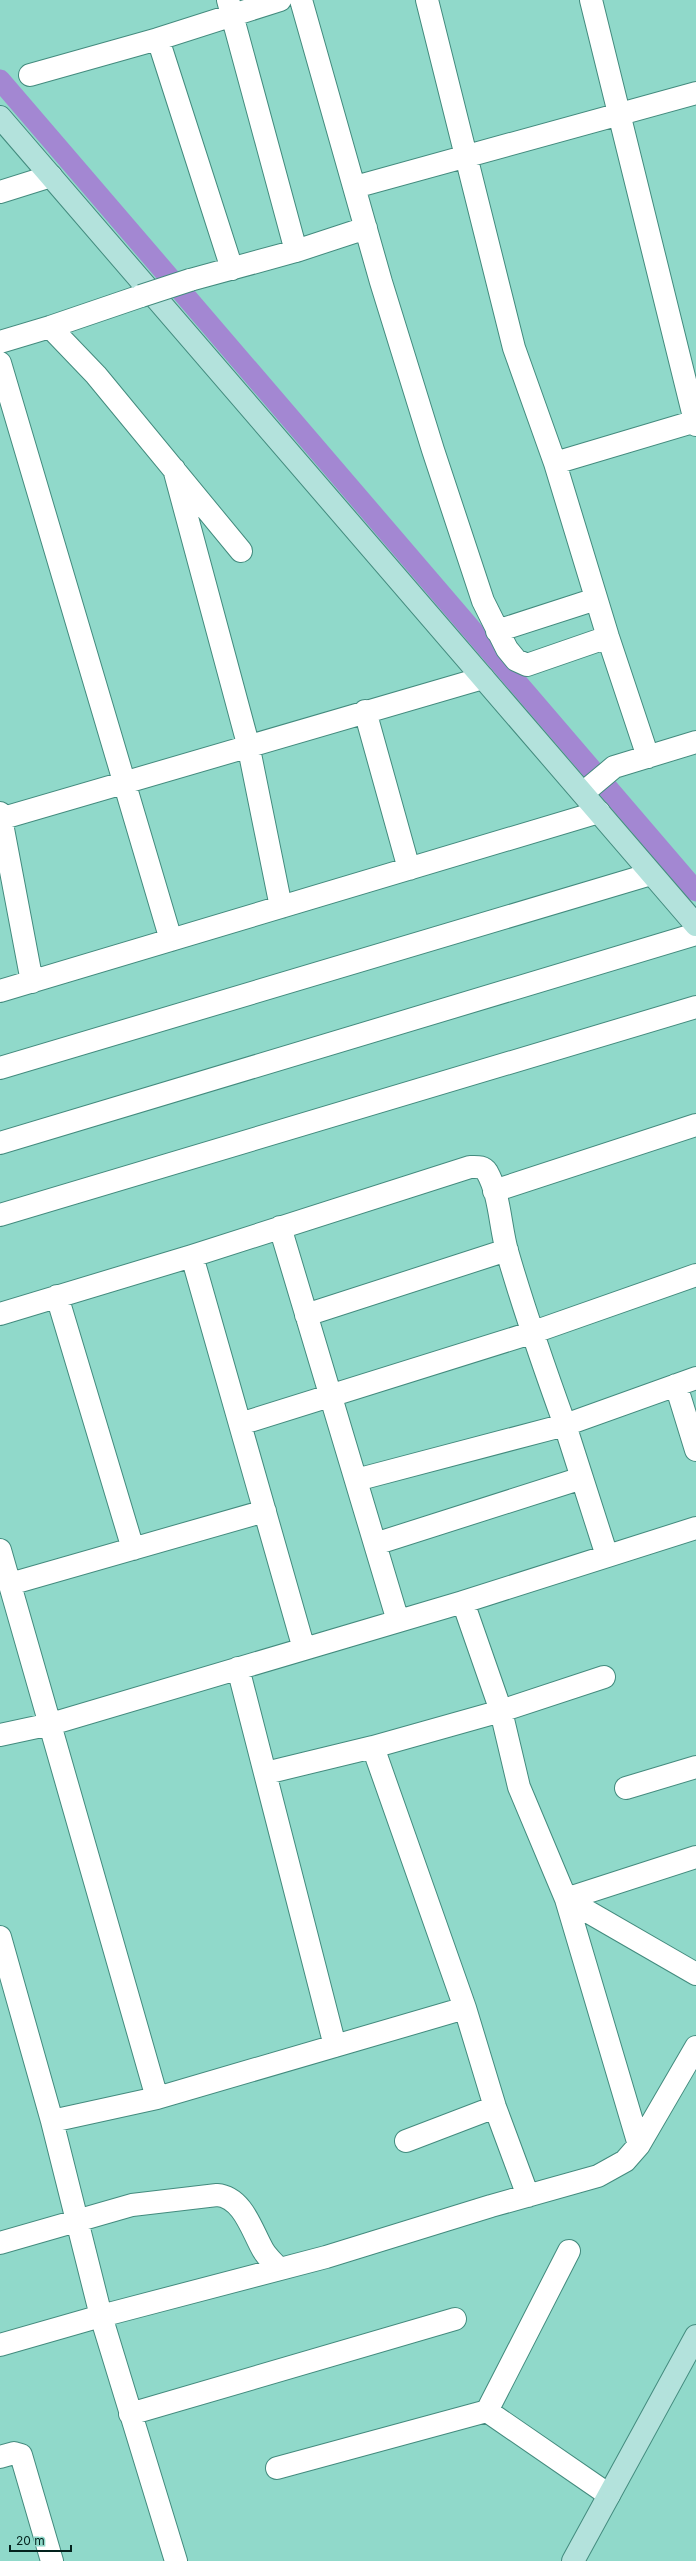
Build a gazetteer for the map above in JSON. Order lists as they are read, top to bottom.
{
  "scale_bar": "20 m"
}
